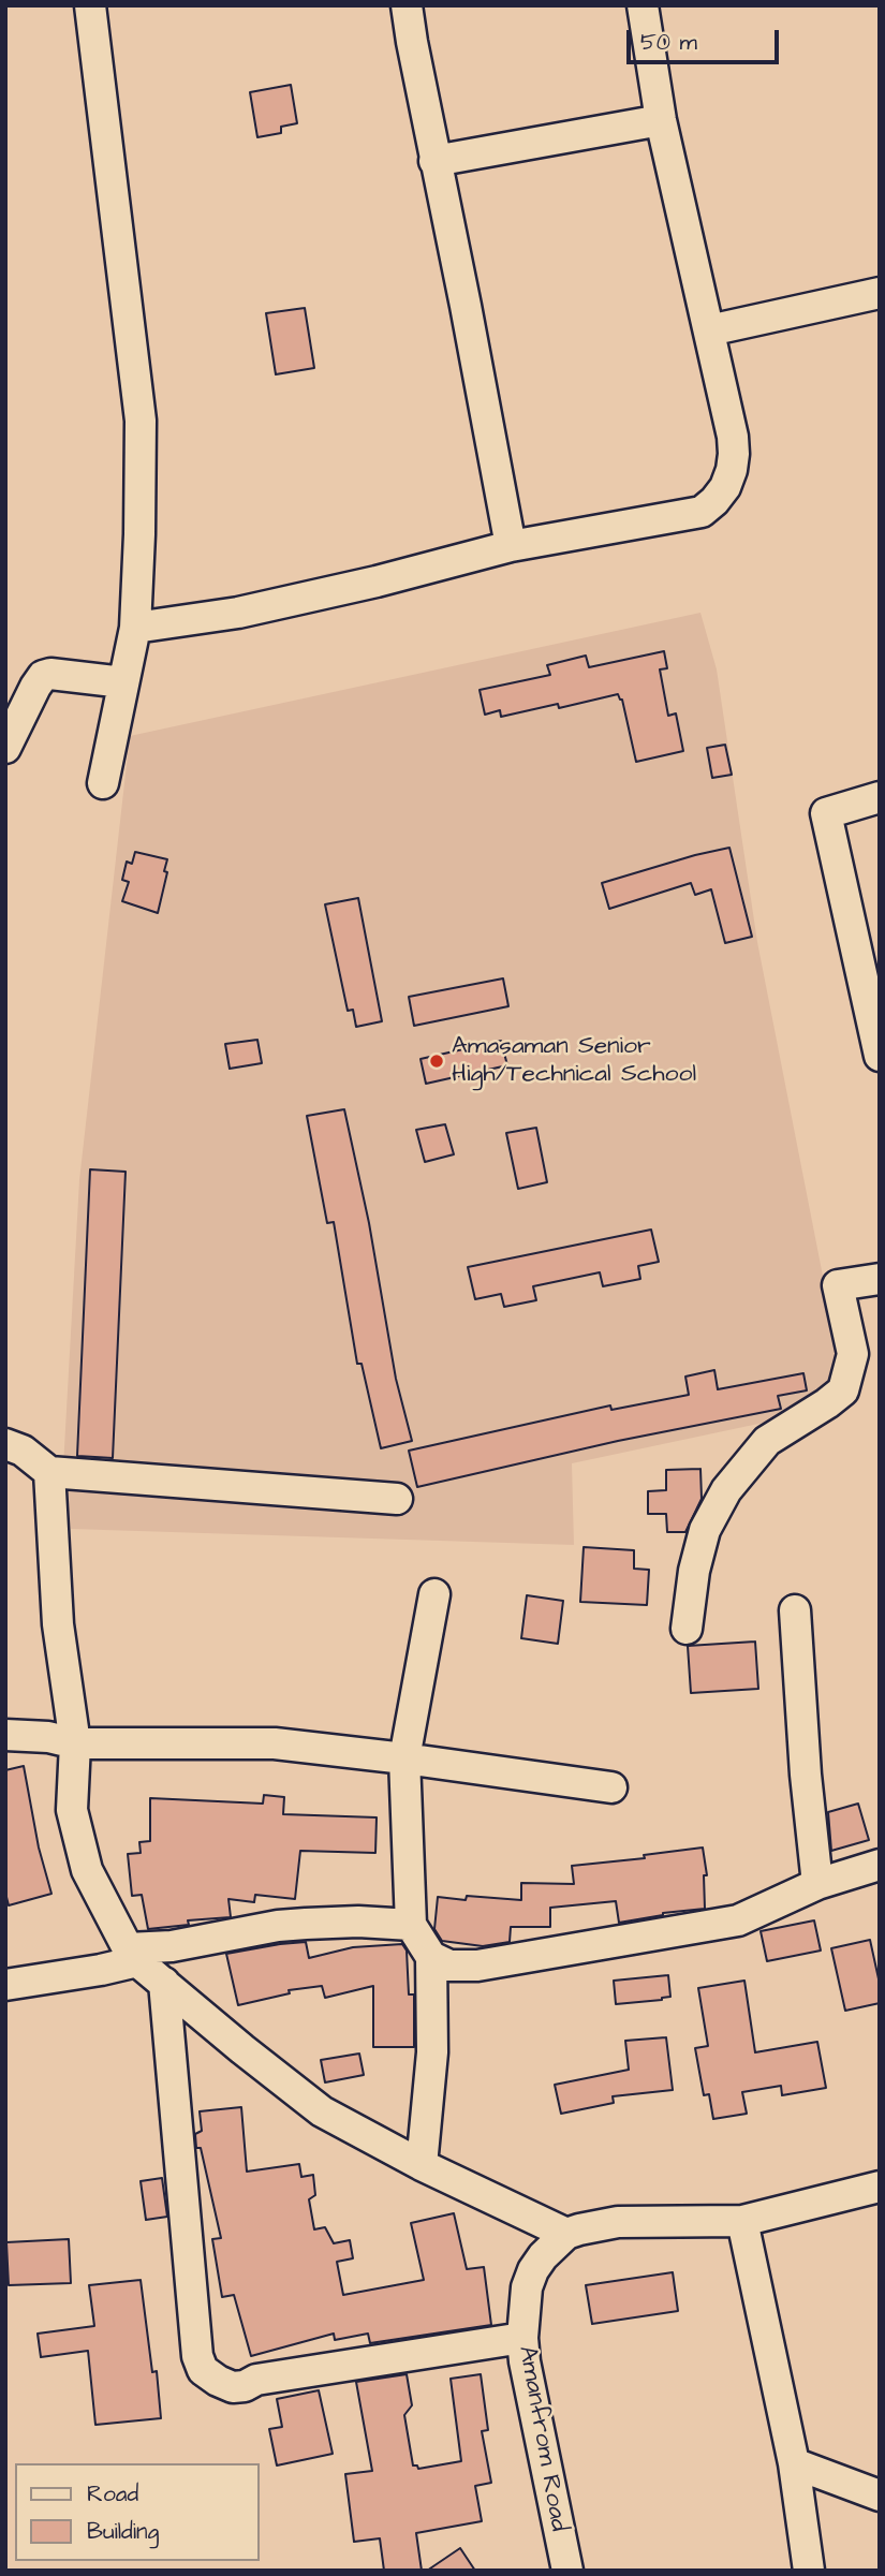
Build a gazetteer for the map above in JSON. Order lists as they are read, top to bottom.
{
  "streets": {
    "street": ["Amanfrom Road"]
  },
  "places": ["Amasaman Senior High/Technical School"],
  "legend": ["Road", "Building"],
  "scale_bar": "50 m"
}
